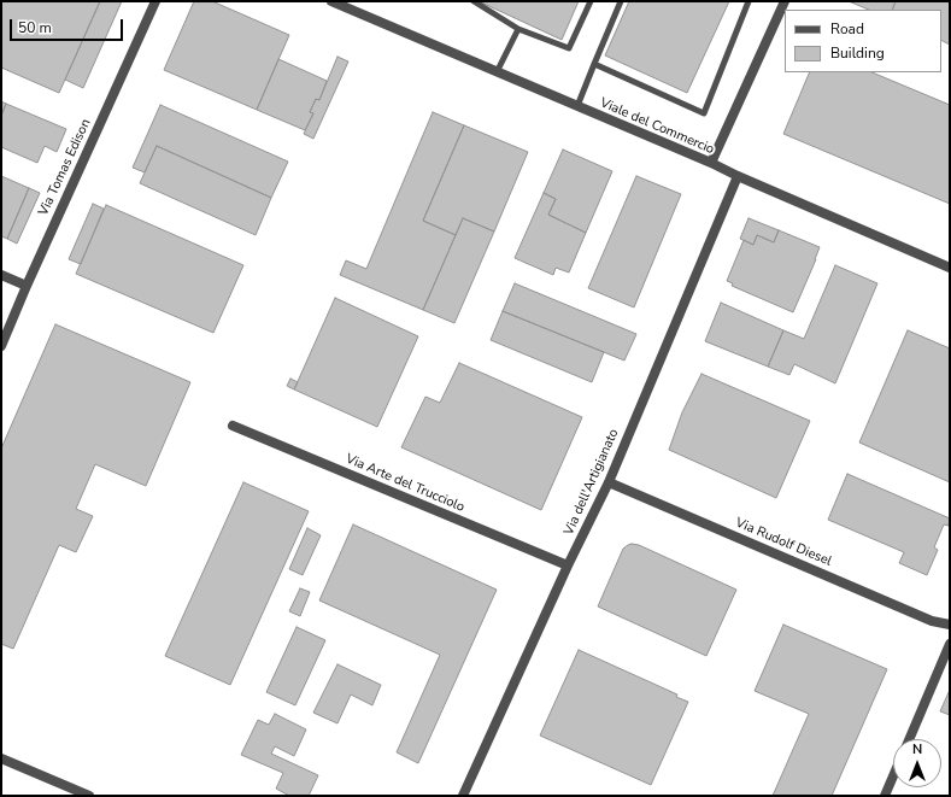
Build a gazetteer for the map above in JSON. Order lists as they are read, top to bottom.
{
  "streets": {
    "street": [
      "Viale del Commercio",
      "Via Tomas Edison",
      "Via dell'Artigianato",
      "Via Arte del Trucciolo",
      "Via Rudolf Diesel"
    ]
  },
  "crossings": [
    ["Viale del Commercio", "Via dell'Artigianato"],
    ["Via dell'Artigianato", "Via Arte del Trucciolo"],
    ["Via dell'Artigianato", "Via Rudolf Diesel"]
  ],
  "legend": ["Road", "Building"],
  "scale_bar": "50 m",
  "north": "top"
}
